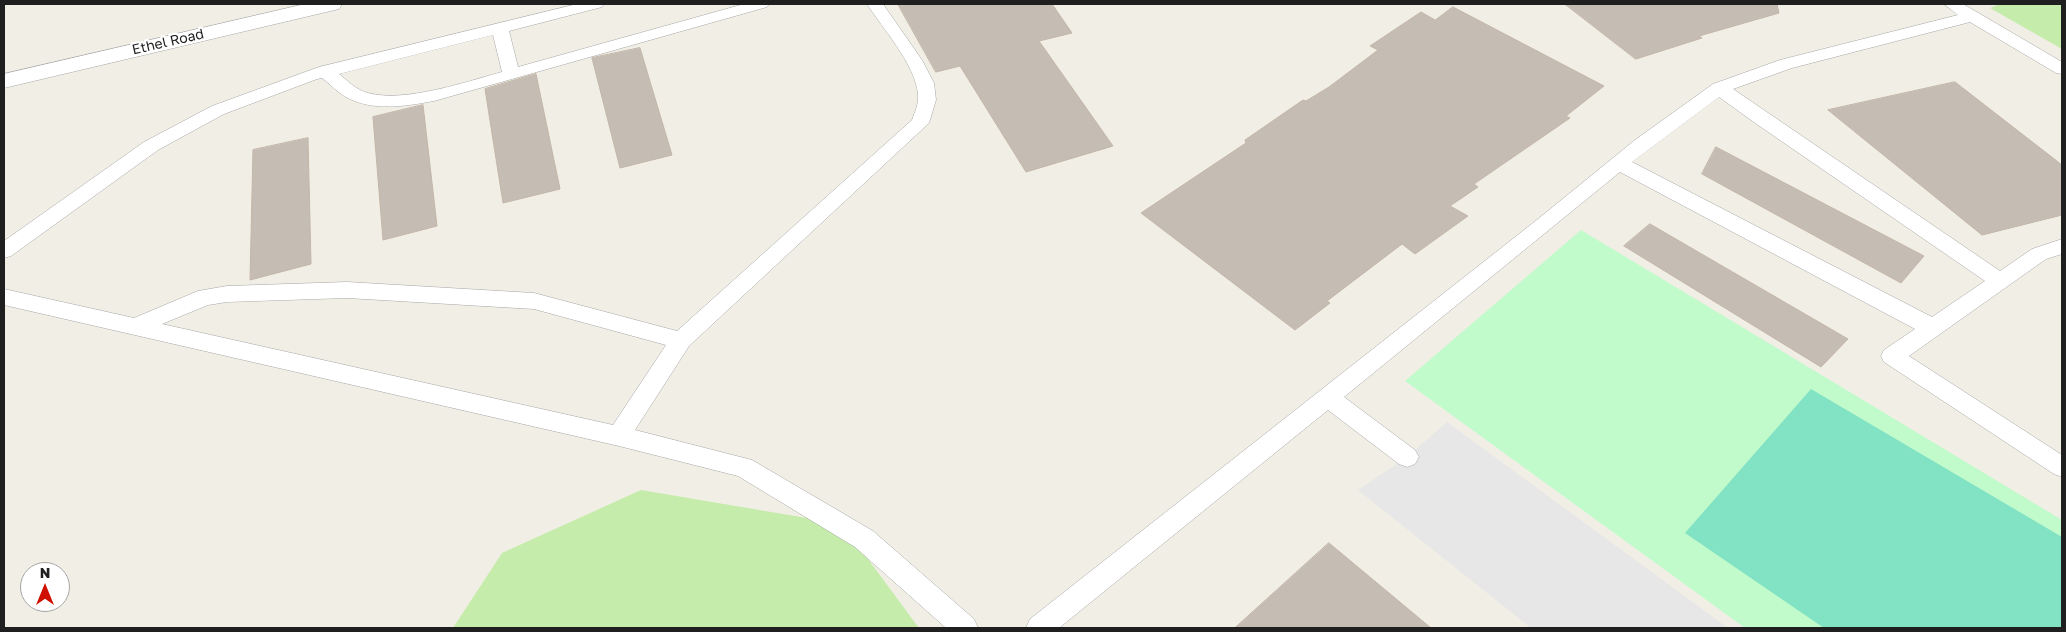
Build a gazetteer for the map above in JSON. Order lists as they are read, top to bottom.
{
  "streets": {
    "street": ["Ethel Road"]
  },
  "north": "top"
}
